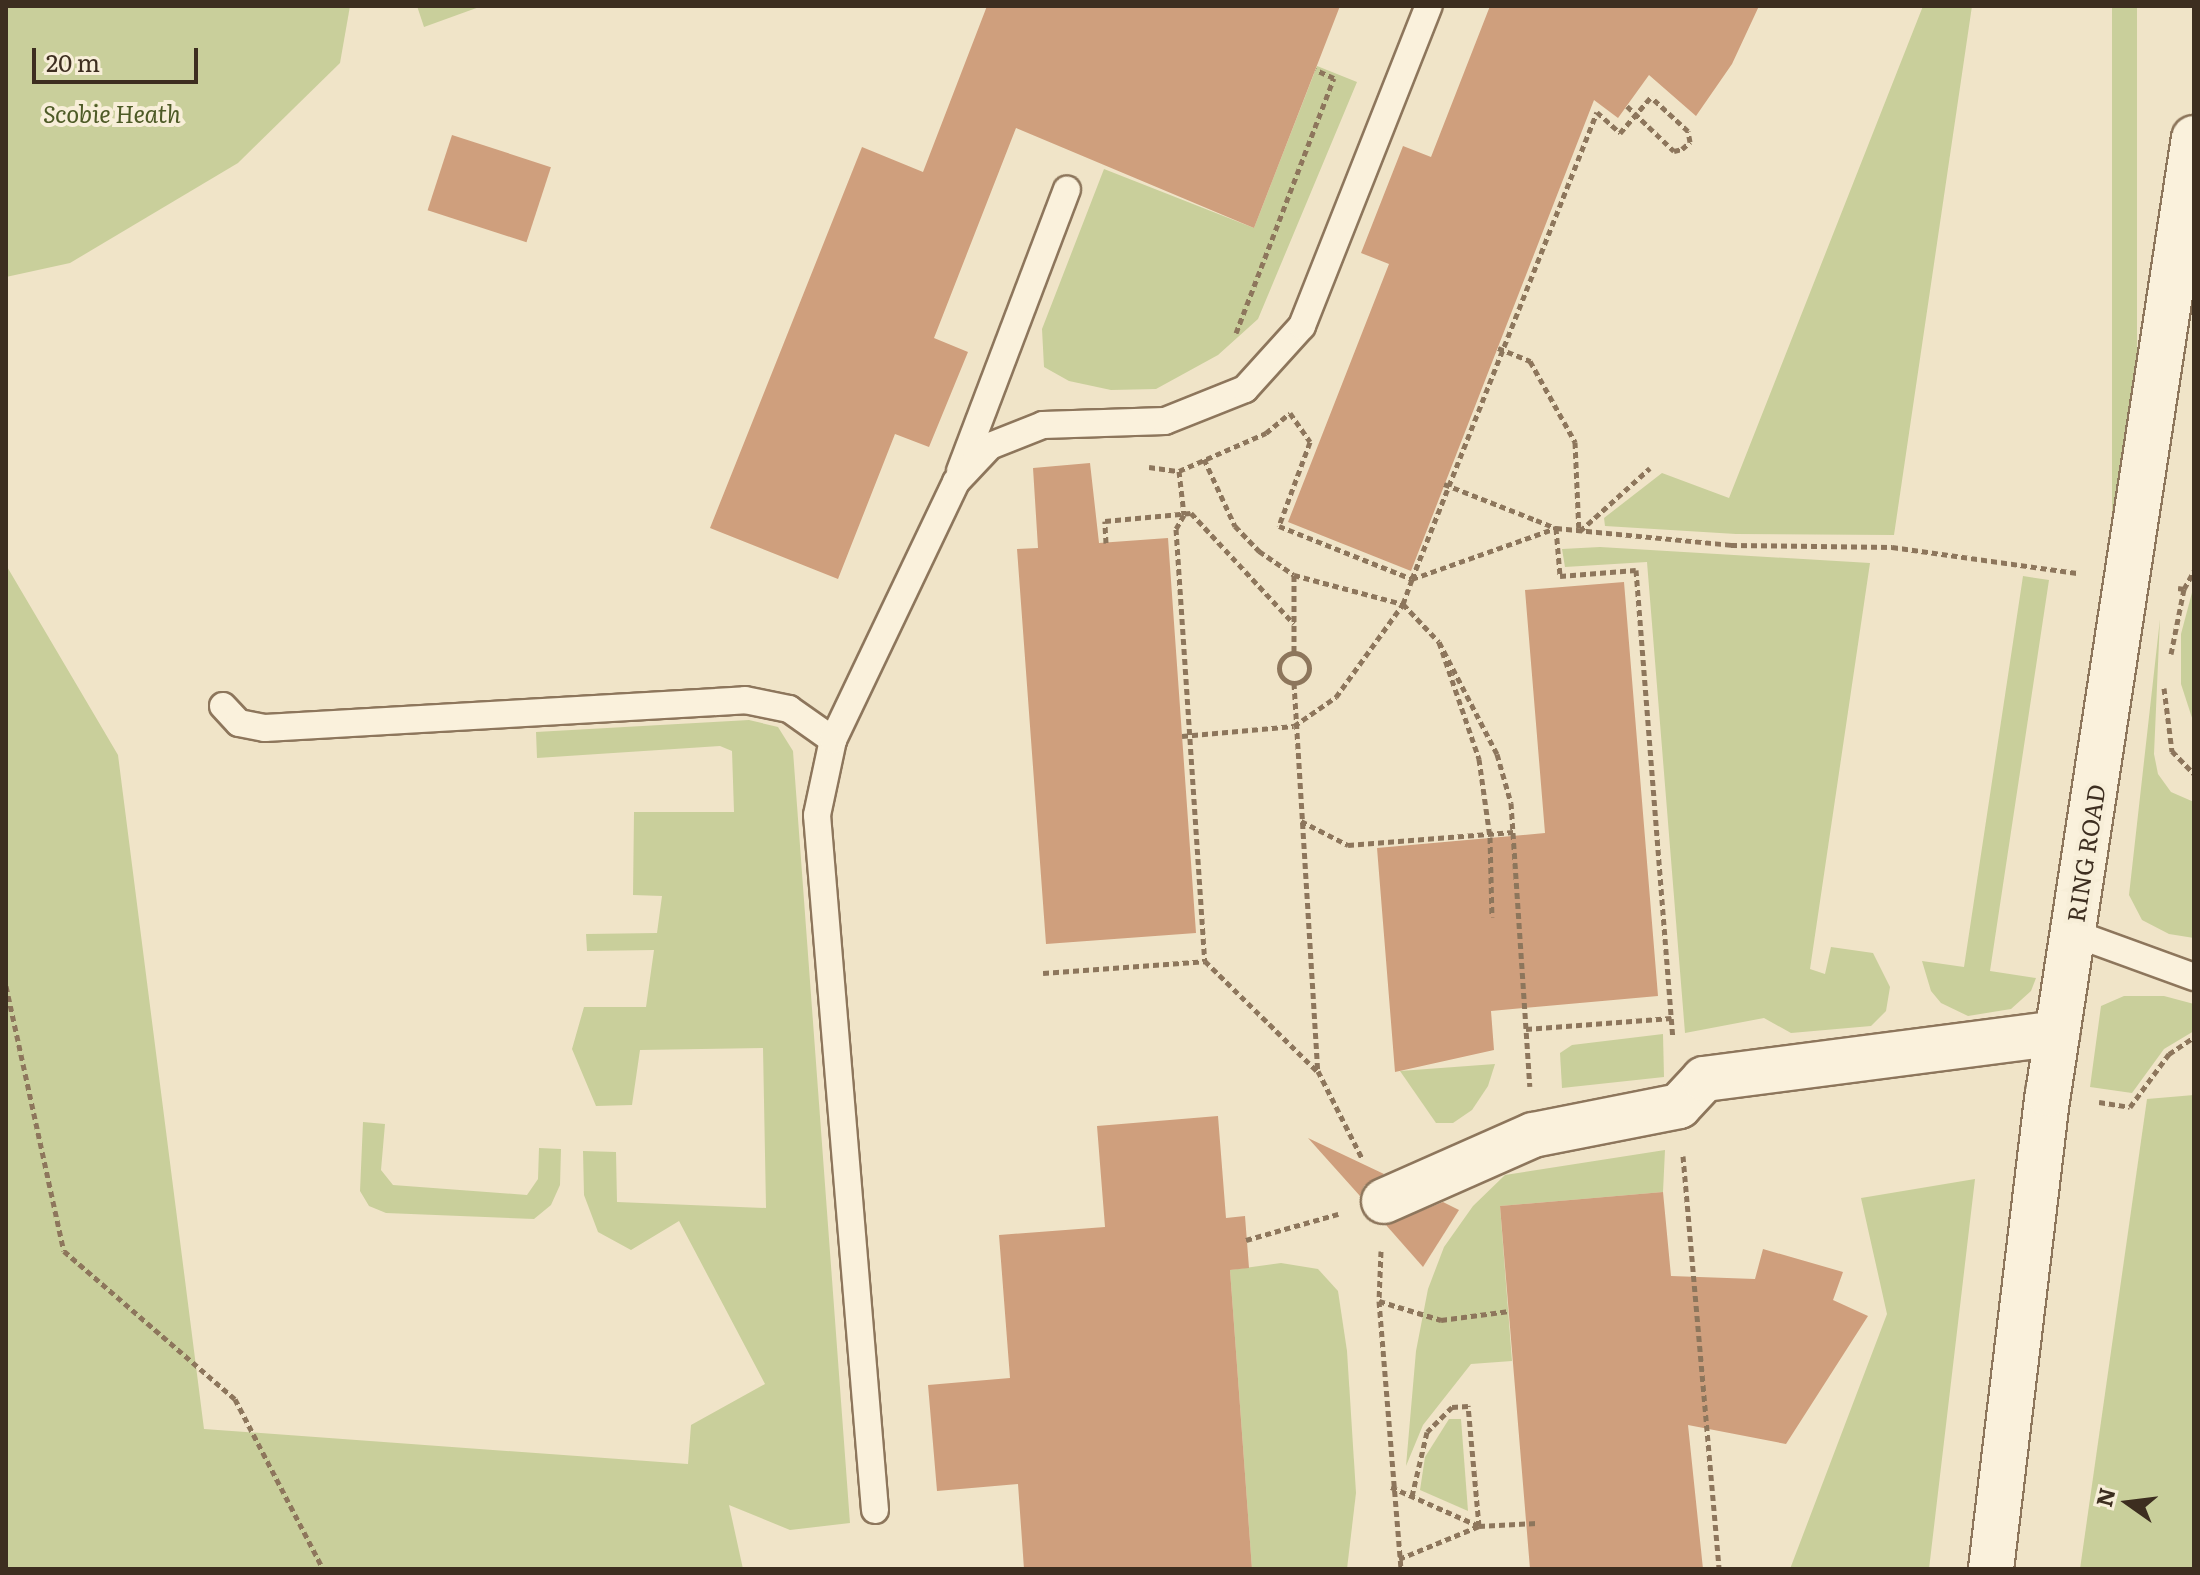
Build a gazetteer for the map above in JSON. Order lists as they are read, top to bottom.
{
  "streets": {
    "street": ["RING ROAD"]
  },
  "parks": ["Scobie Heath"],
  "scale_bar": "20 m",
  "north": "left"
}
